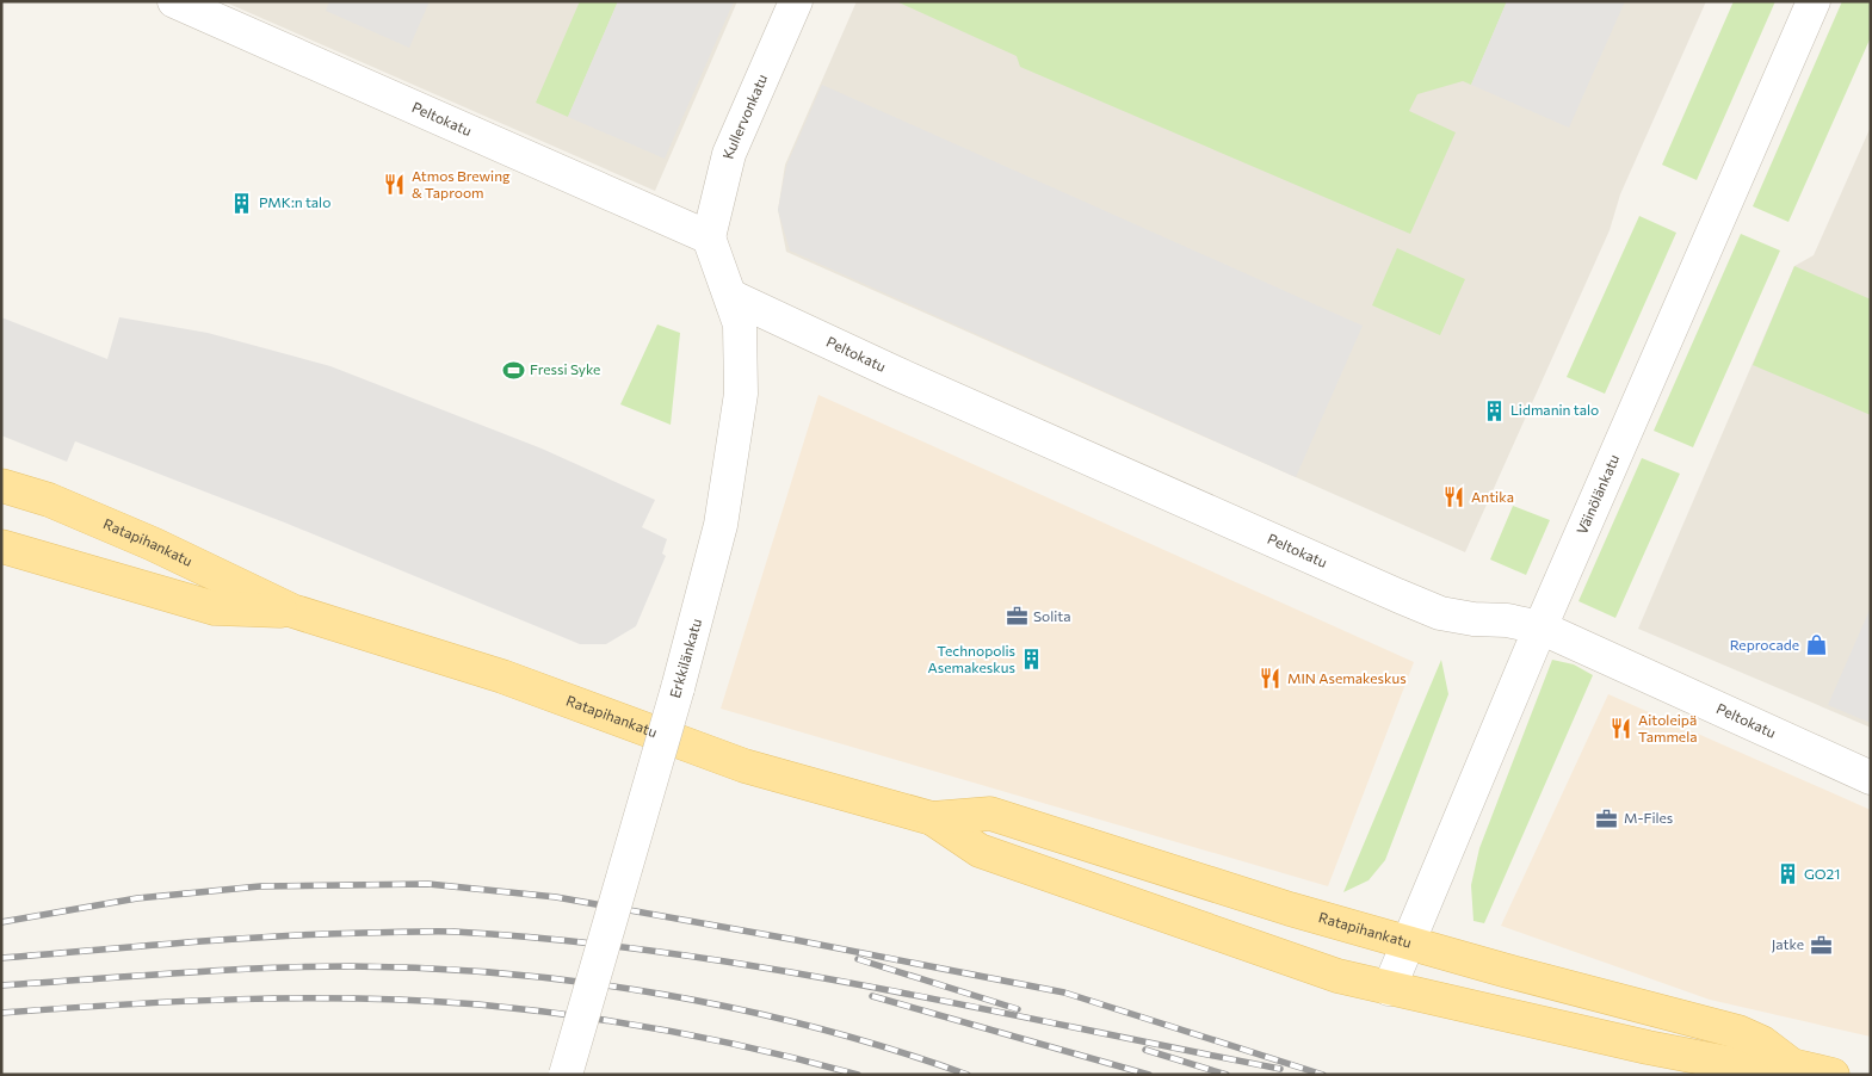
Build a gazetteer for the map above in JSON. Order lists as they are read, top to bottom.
{
  "streets": {
    "main road": ["Ratapihankatu"],
    "street": [
      "Kullervonkatu",
      "Peltokatu",
      "Väinölänkatu",
      "Erkkilänkatu"
    ]
  },
  "crossings": [
    ["Kullervonkatu", "Peltokatu"],
    ["Kullervonkatu", "Erkkilänkatu"],
    ["Peltokatu", "Väinölänkatu"],
    ["Peltokatu", "Erkkilänkatu"],
    ["Väinölänkatu", "Ratapihankatu"]
  ],
  "places": {
    "restaurant": [
      "Atmos Brewing & Taproom",
      "Antika",
      "MIN Asemakeskus",
      "Aitoleipä Tammela"
    ],
    "building": [
      "PMK:n talo",
      "Lidmanin talo",
      "Technopolis Asemakeskus",
      "GO21"
    ],
    "sports": ["Fressi Syke"],
    "office": ["Solita", "M-Files", "Jatke"],
    "shop": ["Reprocade"]
  }
}
